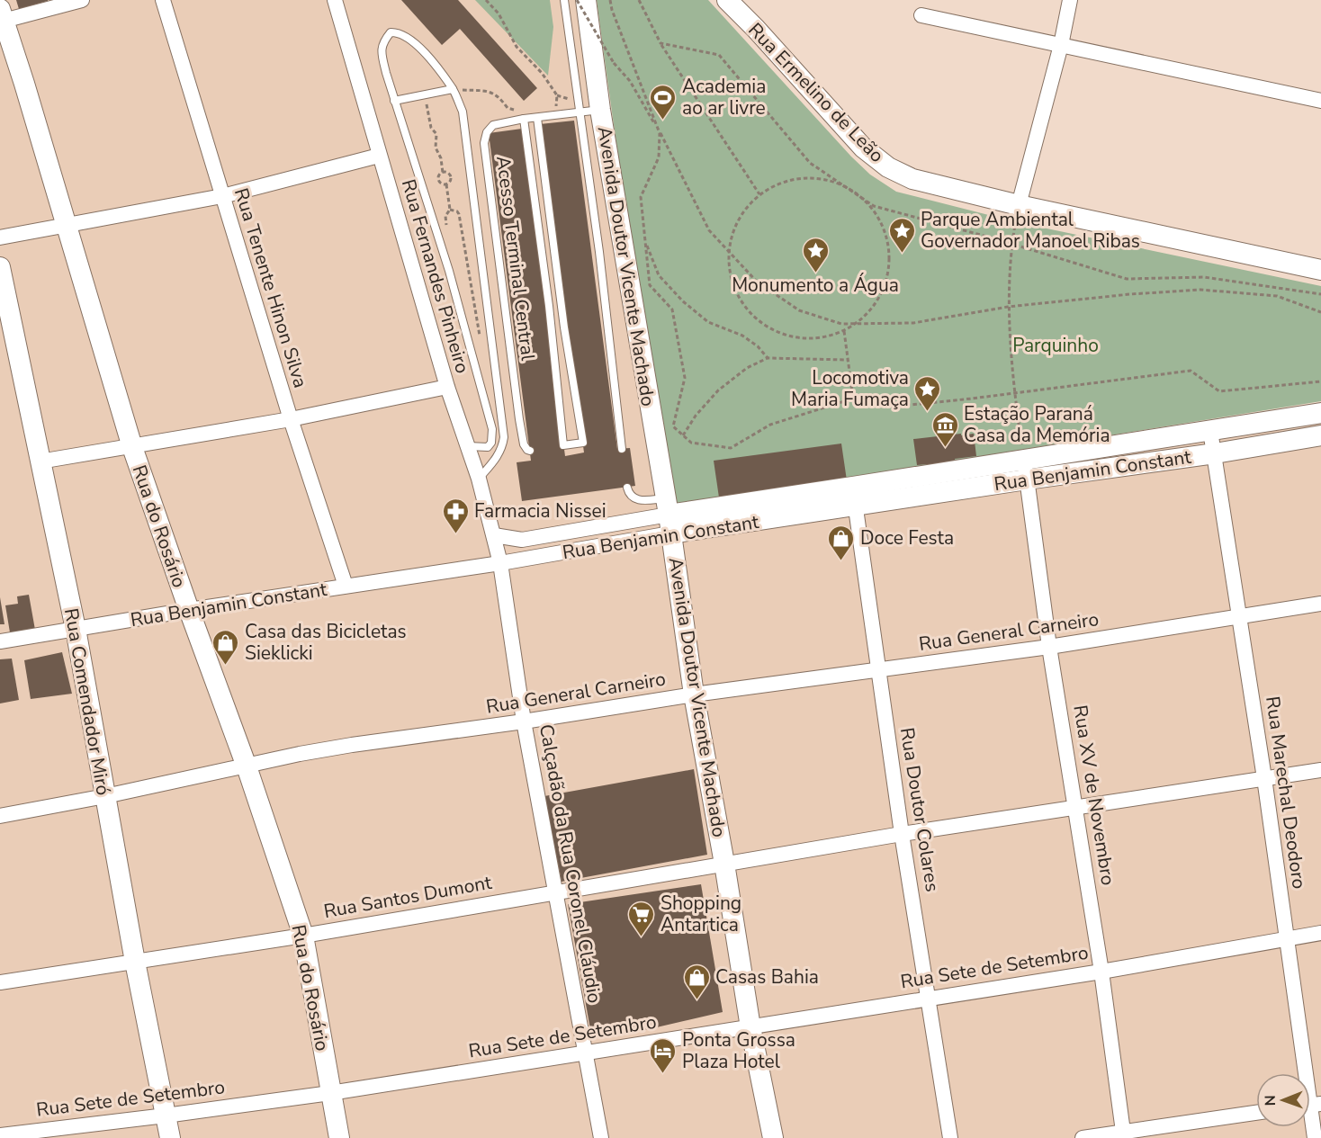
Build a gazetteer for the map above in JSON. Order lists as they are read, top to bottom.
{
  "streets": {
    "main road": [
      "Rua Ermelino de Leão",
      "Avenida Doutor Vicente Machado",
      "Rua Benjamin Constant",
      "Rua do Rosário",
      "Rua Comendador Miró"
    ],
    "street": [
      "Rua Fernandes Pinheiro",
      "Rua Tenente Hinon Silva",
      "Rua General Carneiro",
      "Rua Marechal Deodoro",
      "Rua XV de Novembro",
      "Rua Doutor Colares",
      "Calçadão da Rua Coronel Cláudio",
      "Rua Santos Dumont",
      "Rua Sete de Setembro"
    ],
    "lane": ["Acesso Terminal Central"]
  },
  "crossings": [
    ["Acesso Terminal Central", "Avenida Doutor Vicente Machado"],
    ["Avenida Doutor Vicente Machado", "Rua Benjamin Constant"],
    ["Avenida Doutor Vicente Machado", "Rua General Carneiro"],
    ["Avenida Doutor Vicente Machado", "Rua Santos Dumont"],
    ["Avenida Doutor Vicente Machado", "Rua Sete de Setembro"],
    ["Rua Fernandes Pinheiro", "Rua Benjamin Constant"],
    ["Rua Fernandes Pinheiro", "Calçadão da Rua Coronel Cláudio"],
    ["Rua Tenente Hinon Silva", "Rua Benjamin Constant"],
    ["Rua Benjamin Constant", "Rua do Rosário"],
    ["Rua Benjamin Constant", "Rua Comendador Miró"],
    ["Rua Benjamin Constant", "Rua Marechal Deodoro"],
    ["Rua Benjamin Constant", "Rua XV de Novembro"],
    ["Rua Benjamin Constant", "Rua Doutor Colares"],
    ["Rua Benjamin Constant", "Calçadão da Rua Coronel Cláudio"],
    ["Rua do Rosário", "Rua General Carneiro"],
    ["Rua do Rosário", "Rua Santos Dumont"],
    ["Rua do Rosário", "Rua Sete de Setembro"],
    ["Rua General Carneiro", "Rua Comendador Miró"],
    ["Rua General Carneiro", "Rua Marechal Deodoro"],
    ["Rua General Carneiro", "Rua XV de Novembro"],
    ["Rua General Carneiro", "Rua Doutor Colares"],
    ["Rua General Carneiro", "Calçadão da Rua Coronel Cláudio"],
    ["Rua Comendador Miró", "Rua Santos Dumont"],
    ["Rua Comendador Miró", "Rua Sete de Setembro"],
    ["Rua Marechal Deodoro", "Rua Santos Dumont"],
    ["Rua Marechal Deodoro", "Rua Sete de Setembro"],
    ["Rua XV de Novembro", "Rua Santos Dumont"],
    ["Rua XV de Novembro", "Rua Sete de Setembro"],
    ["Rua Doutor Colares", "Rua Santos Dumont"],
    ["Rua Doutor Colares", "Rua Sete de Setembro"],
    ["Calçadão da Rua Coronel Cláudio", "Rua Santos Dumont"],
    ["Calçadão da Rua Coronel Cláudio", "Rua Sete de Setembro"]
  ],
  "parks": ["Parquinho"],
  "places": {
    "sports": ["Academia ao ar livre"],
    "place": ["Parque Ambiental Governador Manoel Ribas", "Monumento a Água", "Locomotiva Maria Fumaça"],
    "museum": ["Estação Paraná Casa da Memória"],
    "pharmacy": ["Farmacia Nissei"],
    "shop": ["Doce Festa", "Casa das Bicicletas Sieklicki", "Casas Bahia"],
    "supermarket": ["Shopping Antartica"],
    "hotel": ["Ponta Grossa Plaza Hotel"]
  },
  "north": "left"
}
